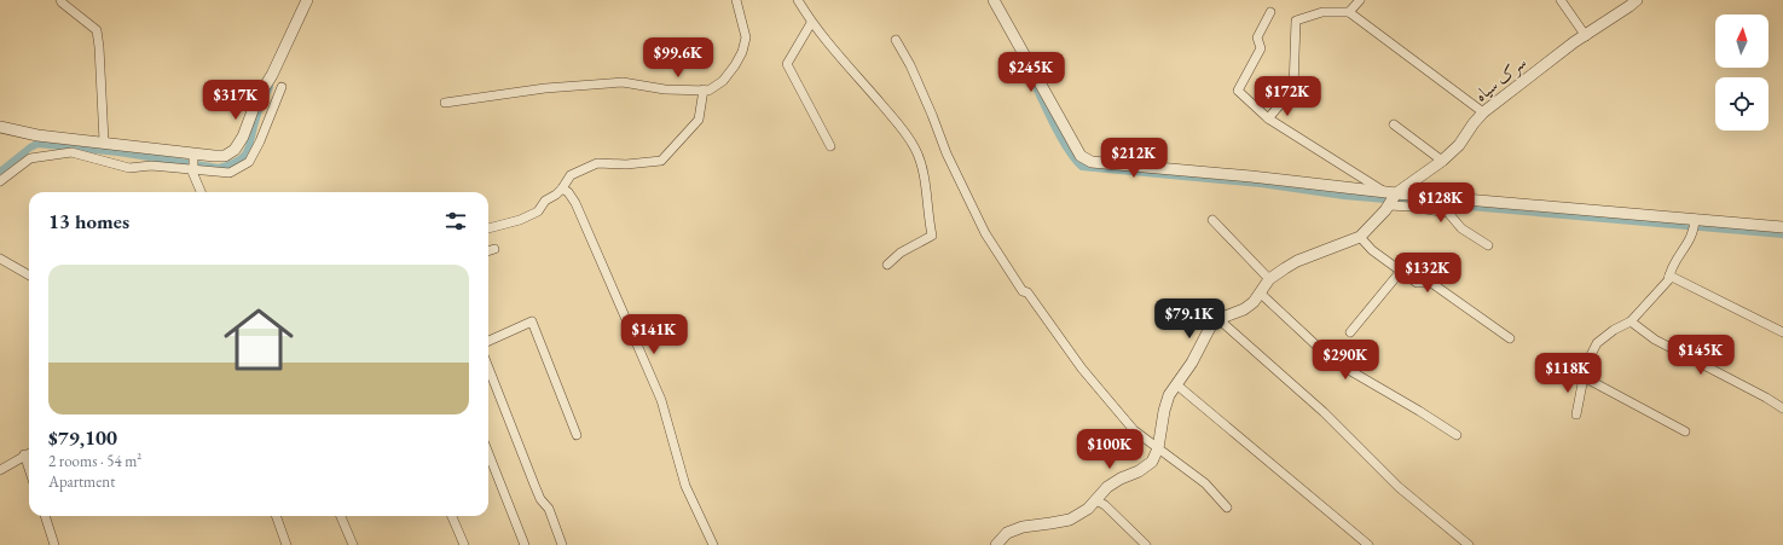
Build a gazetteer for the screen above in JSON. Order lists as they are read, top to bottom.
{
  "streets": {
    "street": ["سرک سیاه"]
  },
  "north": "top",
  "page": {
    "price": [
      "$99.6K",
      "$245K",
      "$172K",
      "$317K",
      "$212K",
      "$128K",
      "$132K",
      "$79.1K",
      "$141K",
      "$145K",
      "$290K",
      "$118K",
      "$100K"
    ],
    "heading": "13 homes",
    "list": [
      {
        "name": "$79,100",
        "note": "2 rooms · 54 m² · Apartment"
      }
    ]
  }
}
